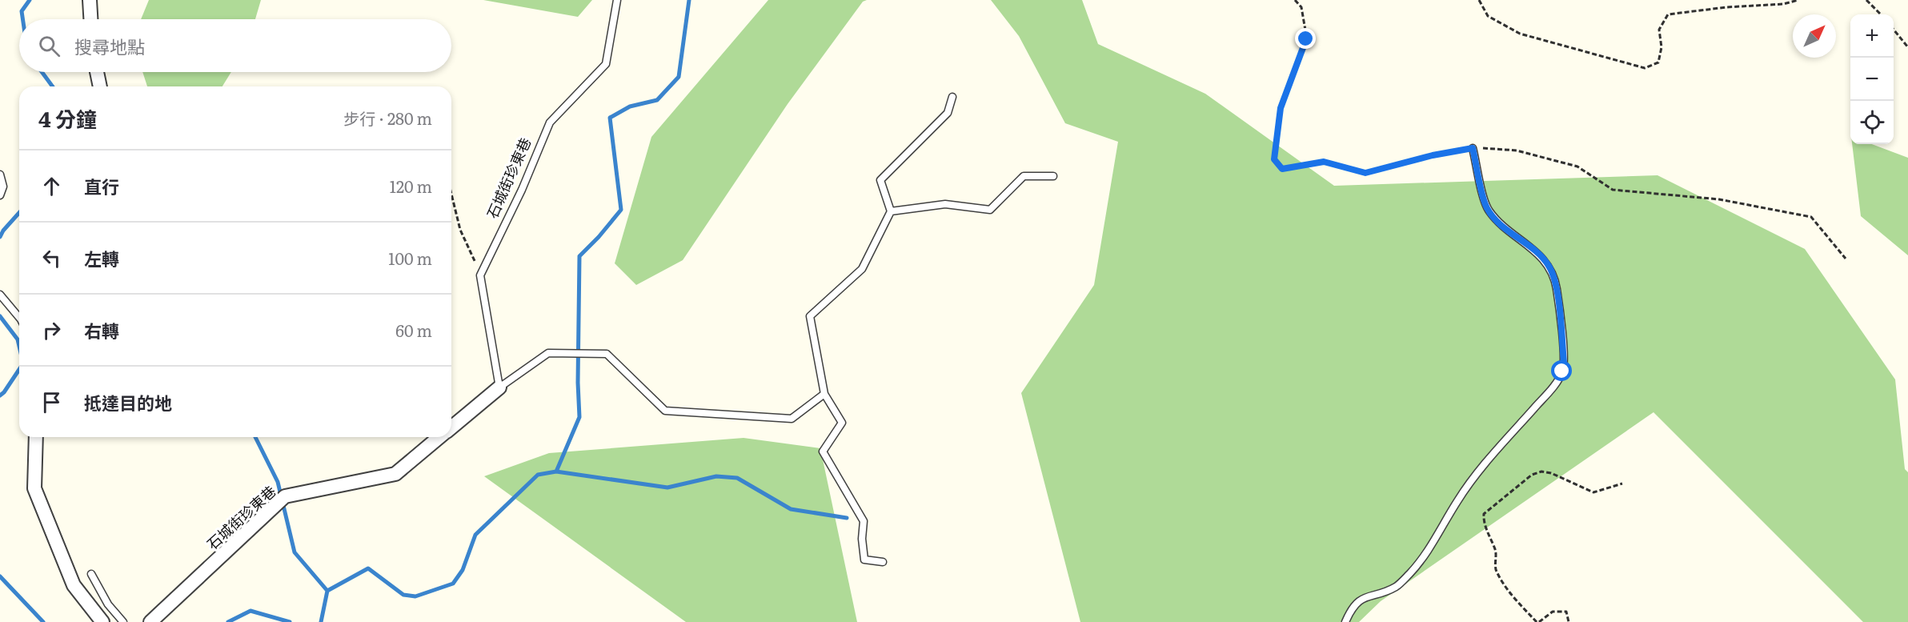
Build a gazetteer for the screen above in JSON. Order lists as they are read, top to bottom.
{
  "streets": {
    "street": ["石城街珍東巷"]
  },
  "north": "top right",
  "page": {
    "map_buttons": ["+", "−"],
    "search": "搜尋地點",
    "heading": ["4 分鐘", "步行 · 280 m"],
    "list": [
      ["直行", "120 m"],
      ["左轉", "100 m"],
      ["右轉", "60 m"],
      "抵達目的地"
    ]
  }
}
